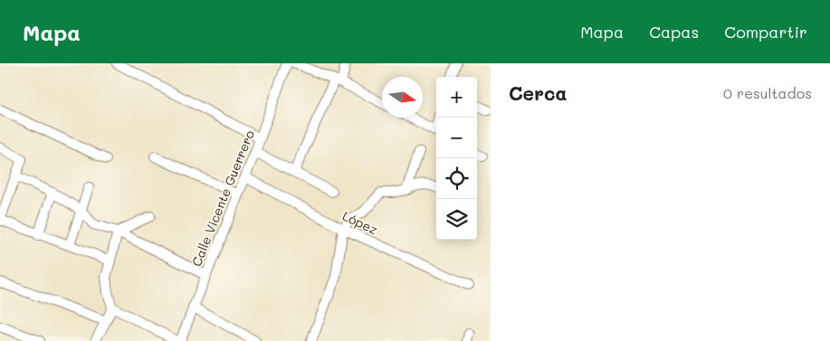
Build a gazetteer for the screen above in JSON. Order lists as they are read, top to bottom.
{
  "streets": {
    "street": ["Calle Vicente Guerrero", "López"]
  },
  "crossings": [
    ["Calle Vicente Guerrero", "López"]
  ],
  "north": "right",
  "page": {
    "header": "Mapa",
    "nav": ["Mapa", "Capas", "Compartir"],
    "heading": ["Cerca", "0 resultados"],
    "map_buttons": ["+", "−"]
  }
}
